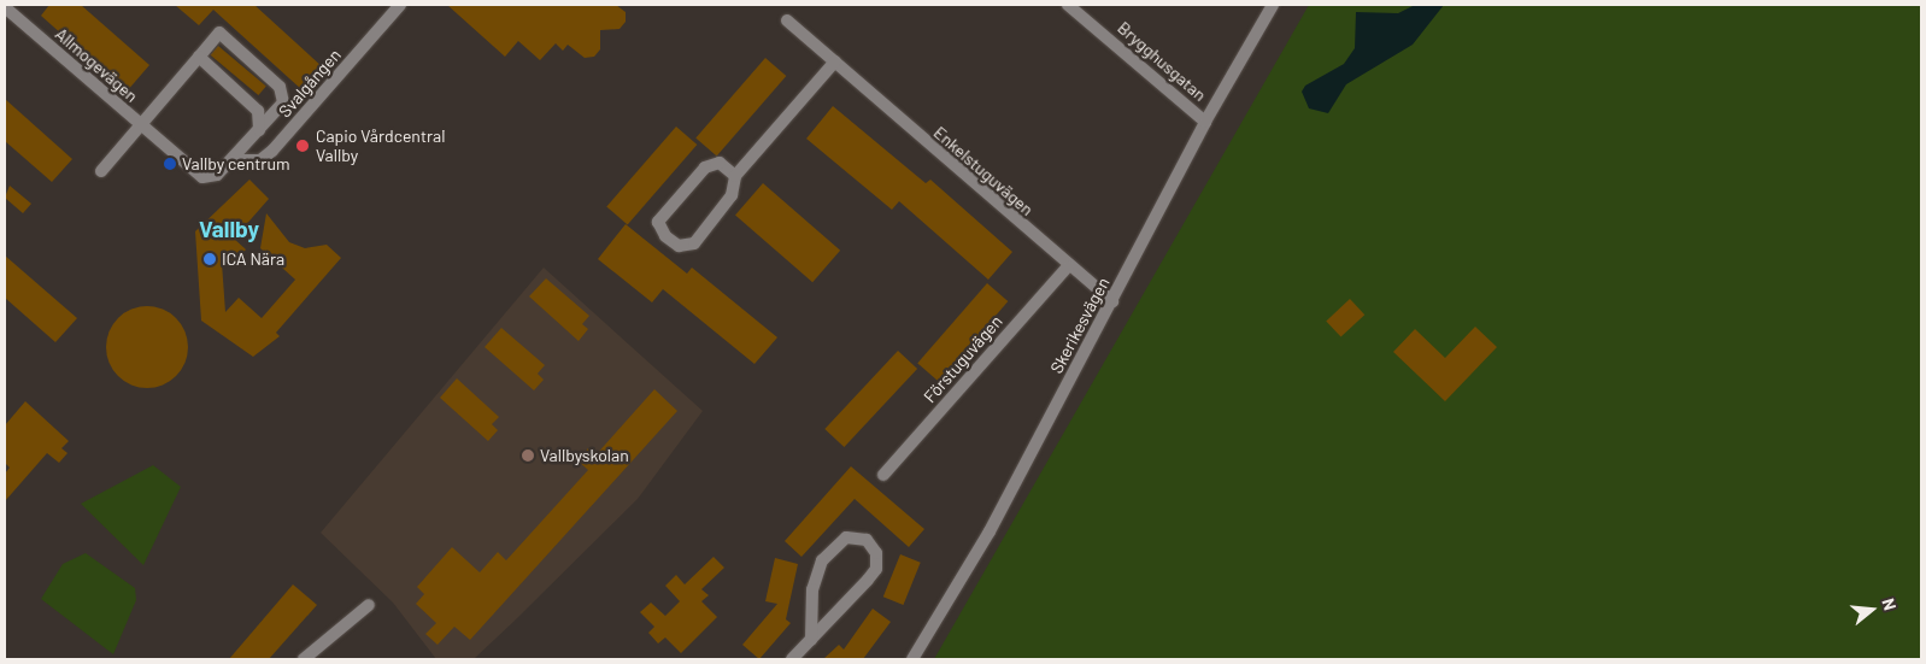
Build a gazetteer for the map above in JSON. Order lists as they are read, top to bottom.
{
  "streets": {
    "street": [
      "Brygghusgatan",
      "Allmogevägen",
      "Svalgången",
      "Enkelstuguvägen",
      "Skerikesvägen",
      "Förstuguvägen"
    ]
  },
  "crossings": [
    ["Brygghusgatan", "Skerikesvägen"],
    ["Allmogevägen", "Svalgången"],
    ["Enkelstuguvägen", "Skerikesvägen"],
    ["Enkelstuguvägen", "Förstuguvägen"]
  ],
  "districts": ["Vallby"],
  "places": [
    "Capio Vårdcentral Vallby",
    "Vallby centrum",
    "ICA Nära",
    "Vallbyskolan"
  ],
  "north": "right"
}
